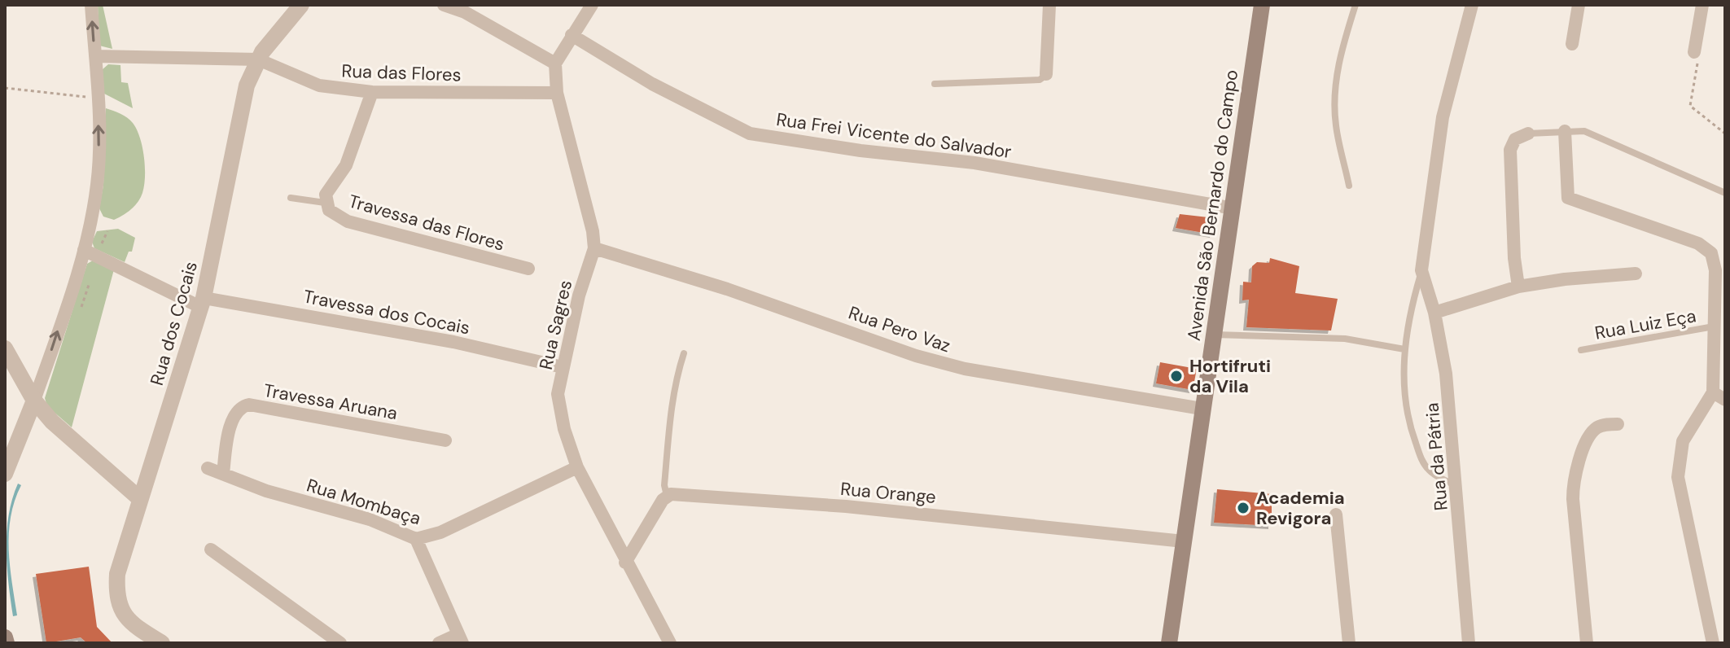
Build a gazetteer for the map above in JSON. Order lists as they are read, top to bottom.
{
  "streets": {
    "main road": ["Avenida São Bernardo do Campo"],
    "street": [
      "Rua das Flores",
      "Rua Frei Vicente do Salvador",
      "Travessa das Flores",
      "Travessa dos Cocais",
      "Rua dos Cocais",
      "Rua Sagres",
      "Rua Pero Vaz",
      "Travessa Aruana",
      "Rua da Pátria",
      "Rua Orange",
      "Rua Mombaça"
    ],
    "lane": ["Rua Luiz Eça"]
  },
  "crossings": [
    ["Rua das Flores", "Travessa das Flores"],
    ["Rua das Flores", "Rua dos Cocais"],
    ["Rua das Flores", "Rua Sagres"],
    ["Rua Frei Vicente do Salvador", "Avenida São Bernardo do Campo"],
    ["Avenida São Bernardo do Campo", "Rua Pero Vaz"],
    ["Avenida São Bernardo do Campo", "Rua Orange"],
    ["Travessa dos Cocais", "Rua dos Cocais"],
    ["Travessa dos Cocais", "Rua Sagres"],
    ["Rua Sagres", "Rua Pero Vaz"],
    ["Rua Sagres", "Rua Mombaça"],
    ["Travessa Aruana", "Rua Mombaça"]
  ],
  "places": ["Hortifruti da Vila", "Academia Revigora"]
}
